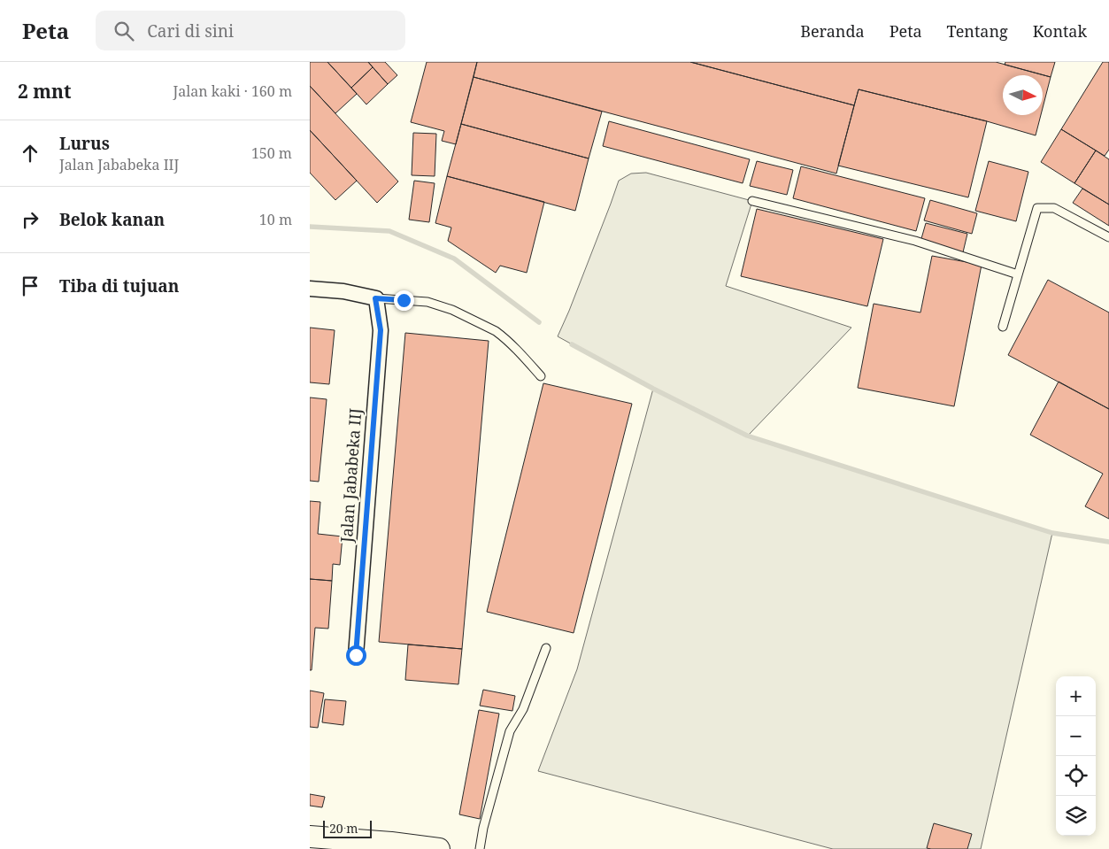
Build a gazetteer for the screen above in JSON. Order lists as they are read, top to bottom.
{
  "streets": {
    "street": ["Jalan Jababeka IIJ"]
  },
  "scale_bar": "20 m",
  "north": "right",
  "page": {
    "header": "Peta",
    "search": "Cari di sini",
    "nav": [
      "Beranda",
      "Peta",
      "Tentang",
      "Kontak"
    ],
    "heading": ["2 mnt", "Jalan kaki · 160 m"],
    "list": [
      ["Lurus", "Jalan Jababeka IIJ", "150 m"],
      ["Belok kanan", "10 m"],
      "Tiba di tujuan"
    ],
    "map_buttons": ["+", "−"],
    "scale": "20 m"
  }
}
